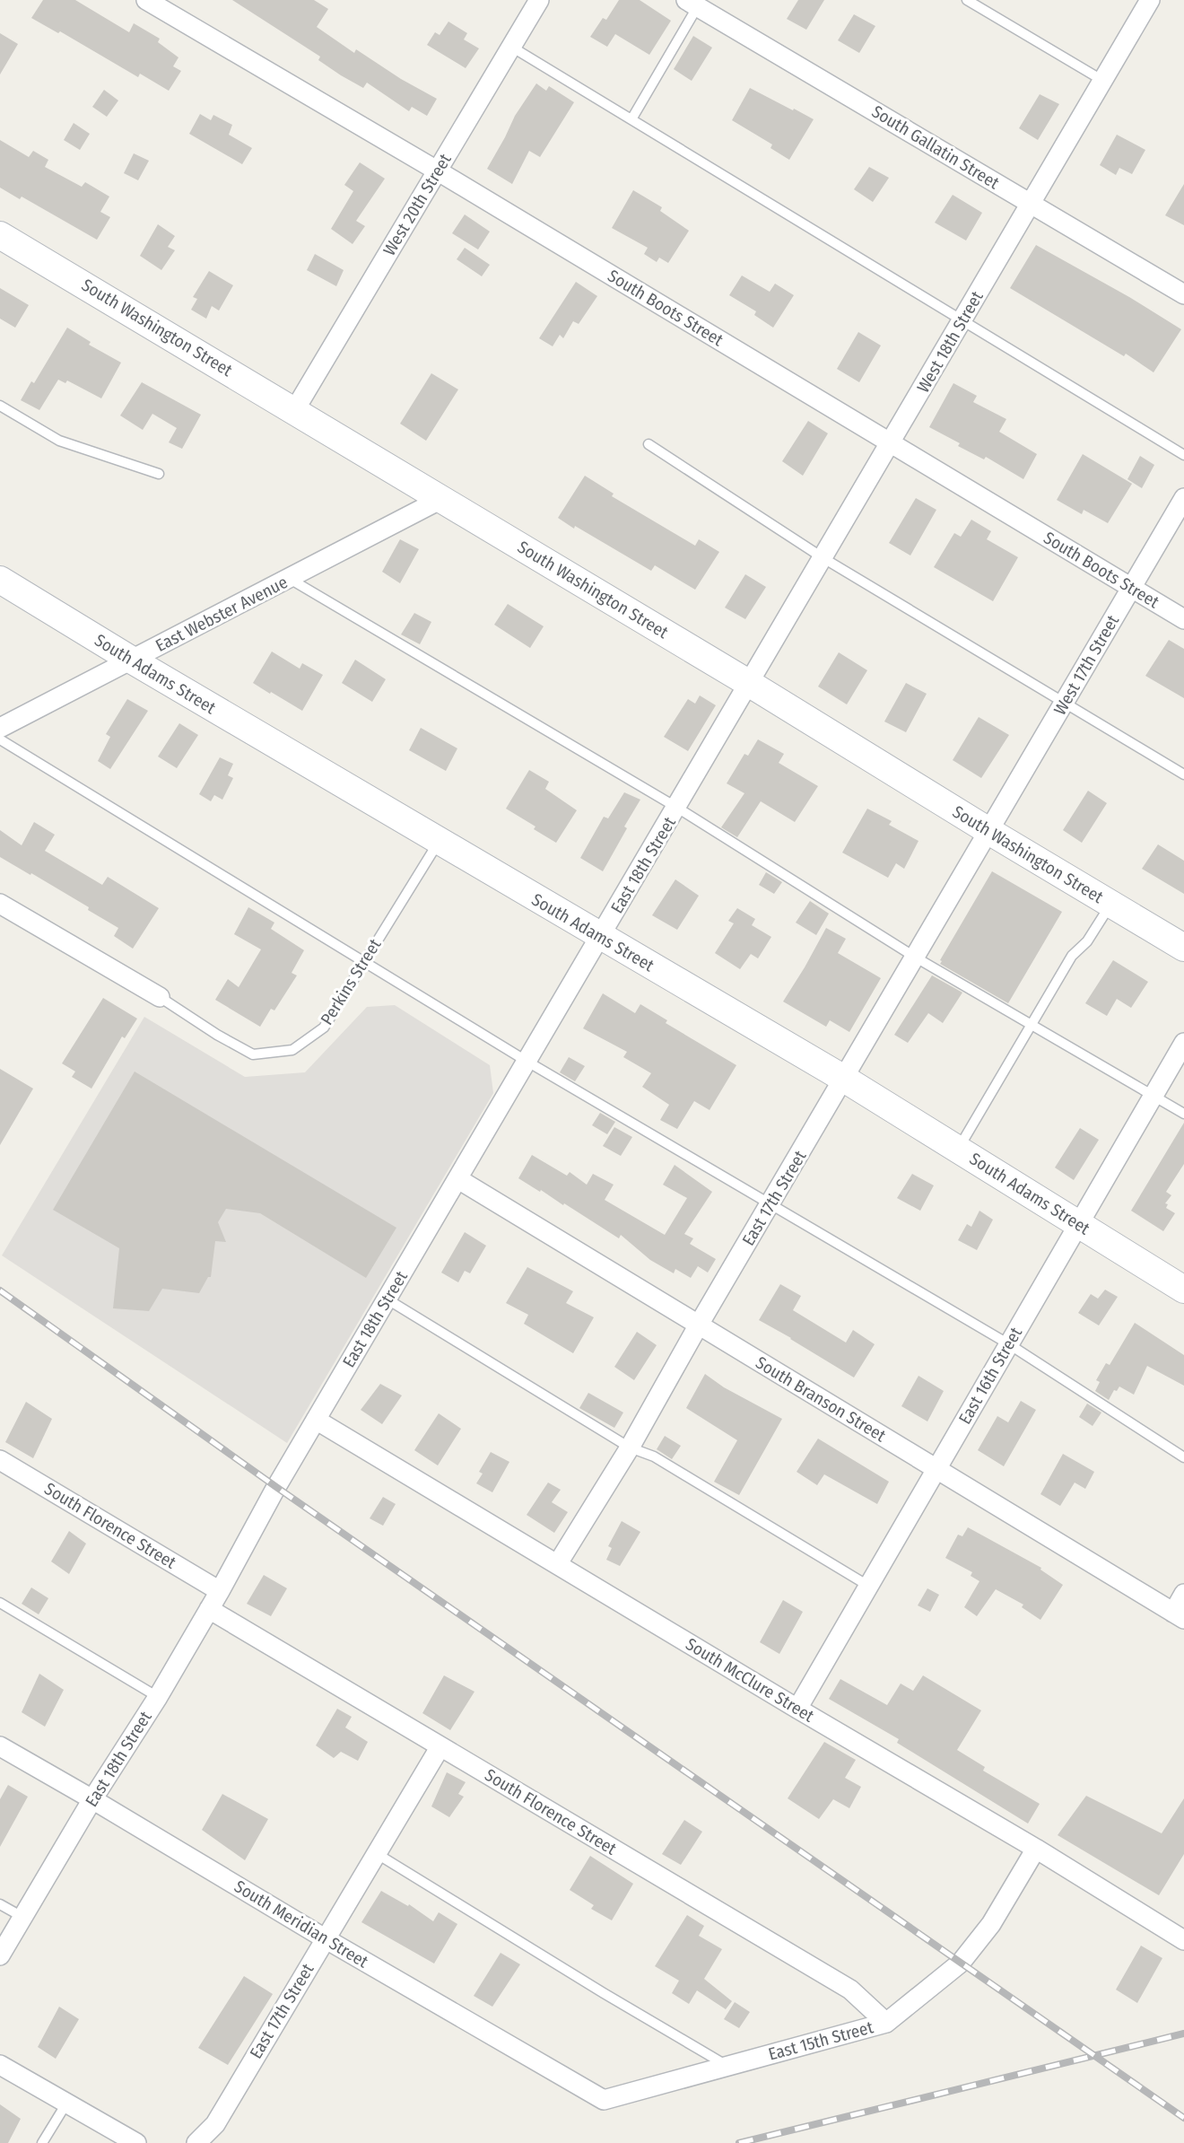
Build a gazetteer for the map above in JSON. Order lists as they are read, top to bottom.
{
  "streets": {
    "main road": ["South Washington Street", "South Adams Street"],
    "street": [
      "South Gallatin Street",
      "West 20th Street",
      "South Boots Street",
      "West 18th Street",
      "East Webster Avenue",
      "West 17th Street",
      "East 18th Street",
      "East 17th Street",
      "East 16th Street",
      "South Branson Street",
      "South Florence Street",
      "South McClure Street",
      "South Meridian Street",
      "East 15th Street"
    ],
    "lane": ["Perkins Street"]
  },
  "crossings": [
    ["South Gallatin Street", "West 18th Street"],
    ["West 20th Street", "South Boots Street"],
    ["West 20th Street", "South Washington Street"],
    ["South Boots Street", "West 18th Street"],
    ["South Boots Street", "West 17th Street"],
    ["South Washington Street", "West 18th Street"],
    ["South Washington Street", "East Webster Avenue"],
    ["South Washington Street", "West 17th Street"],
    ["South Washington Street", "East 18th Street"],
    ["South Washington Street", "East 17th Street"],
    ["West 18th Street", "East 18th Street"],
    ["East Webster Avenue", "South Adams Street"],
    ["West 17th Street", "East 17th Street"],
    ["South Adams Street", "East 18th Street"],
    ["South Adams Street", "Perkins Street"],
    ["South Adams Street", "East 17th Street"],
    ["South Adams Street", "East 16th Street"],
    ["East 18th Street", "South Branson Street"],
    ["East 18th Street", "South Florence Street"],
    ["East 18th Street", "South McClure Street"],
    ["East 18th Street", "South Meridian Street"],
    ["East 17th Street", "South Branson Street"],
    ["East 17th Street", "South Florence Street"],
    ["East 17th Street", "South McClure Street"],
    ["East 17th Street", "South Meridian Street"],
    ["East 16th Street", "South Branson Street"],
    ["East 16th Street", "South McClure Street"],
    ["South Florence Street", "East 15th Street"],
    ["South McClure Street", "East 15th Street"],
    ["South Meridian Street", "East 15th Street"]
  ]
}
